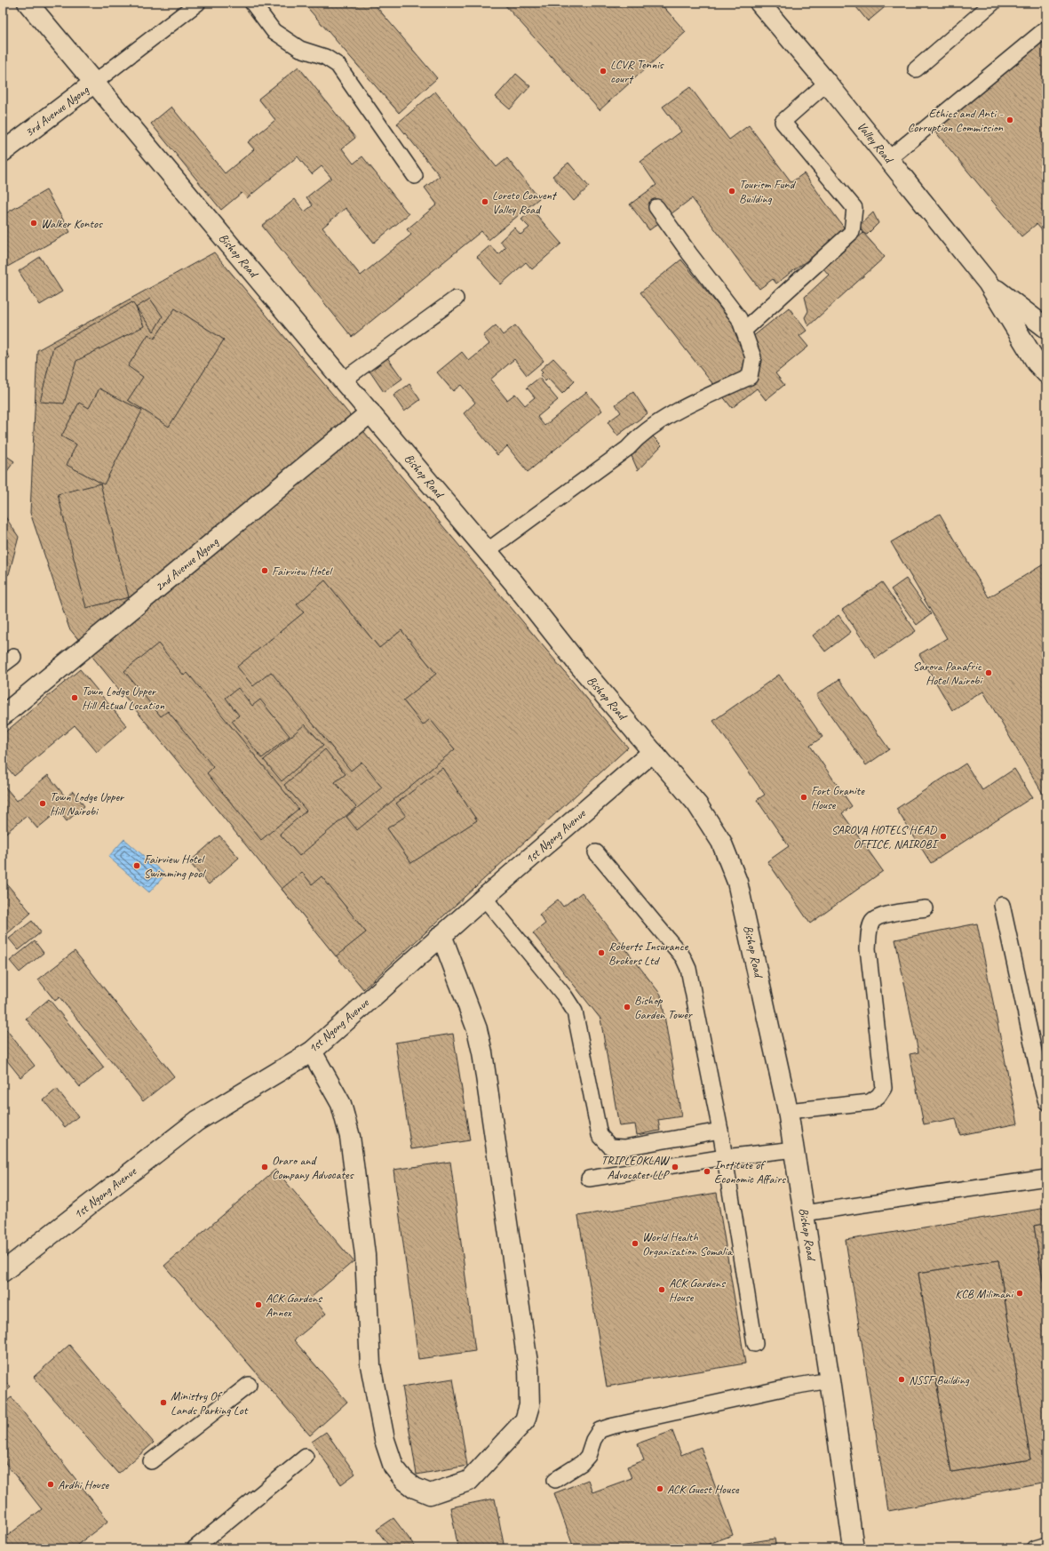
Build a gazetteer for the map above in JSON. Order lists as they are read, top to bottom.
{
  "streets": {
    "street": [
      "3rd Avenue Ngong",
      "Valley Road",
      "Bishop Road",
      "2nd Avenue Ngong",
      "1st Ngong Avenue"
    ]
  },
  "crossings": [
    ["3rd Avenue Ngong", "Bishop Road"],
    ["Bishop Road", "2nd Avenue Ngong"],
    ["Bishop Road", "1st Ngong Avenue"]
  ],
  "places": [
    "LCVR Tennis court",
    "Ethics and Anti - Corruption Commission",
    "Tourism Fund Building",
    "Loreto Convent Valley Road",
    "Walker Kontos",
    "Fairview Hotel",
    "Sarova Panafric Hotel Nairobi",
    "Town Lodge Upper Hill Actual Location",
    "Fort Granite House",
    "Town Lodge Upper Hill Nairobi",
    "SAROVA HOTELS HEAD OFFICE, NAIROBI",
    "Fairview Hotel Swimming pool",
    "Roberts Insurance Brokers Ltd",
    "Bishop Garden Tower",
    "Oraro and Company Advocates",
    "TRIPLEOKLAW Advocates LLP",
    "Institute of Economic Affairs",
    "World Health Organisation Somalia",
    "ACK Gardens House",
    "KCB Milimani",
    "ACK Gardens Annex",
    "NSSF Building",
    "Ministry Of Lands Parking Lot",
    "Ardhi House",
    "ACK Guest House"
  ]
}
